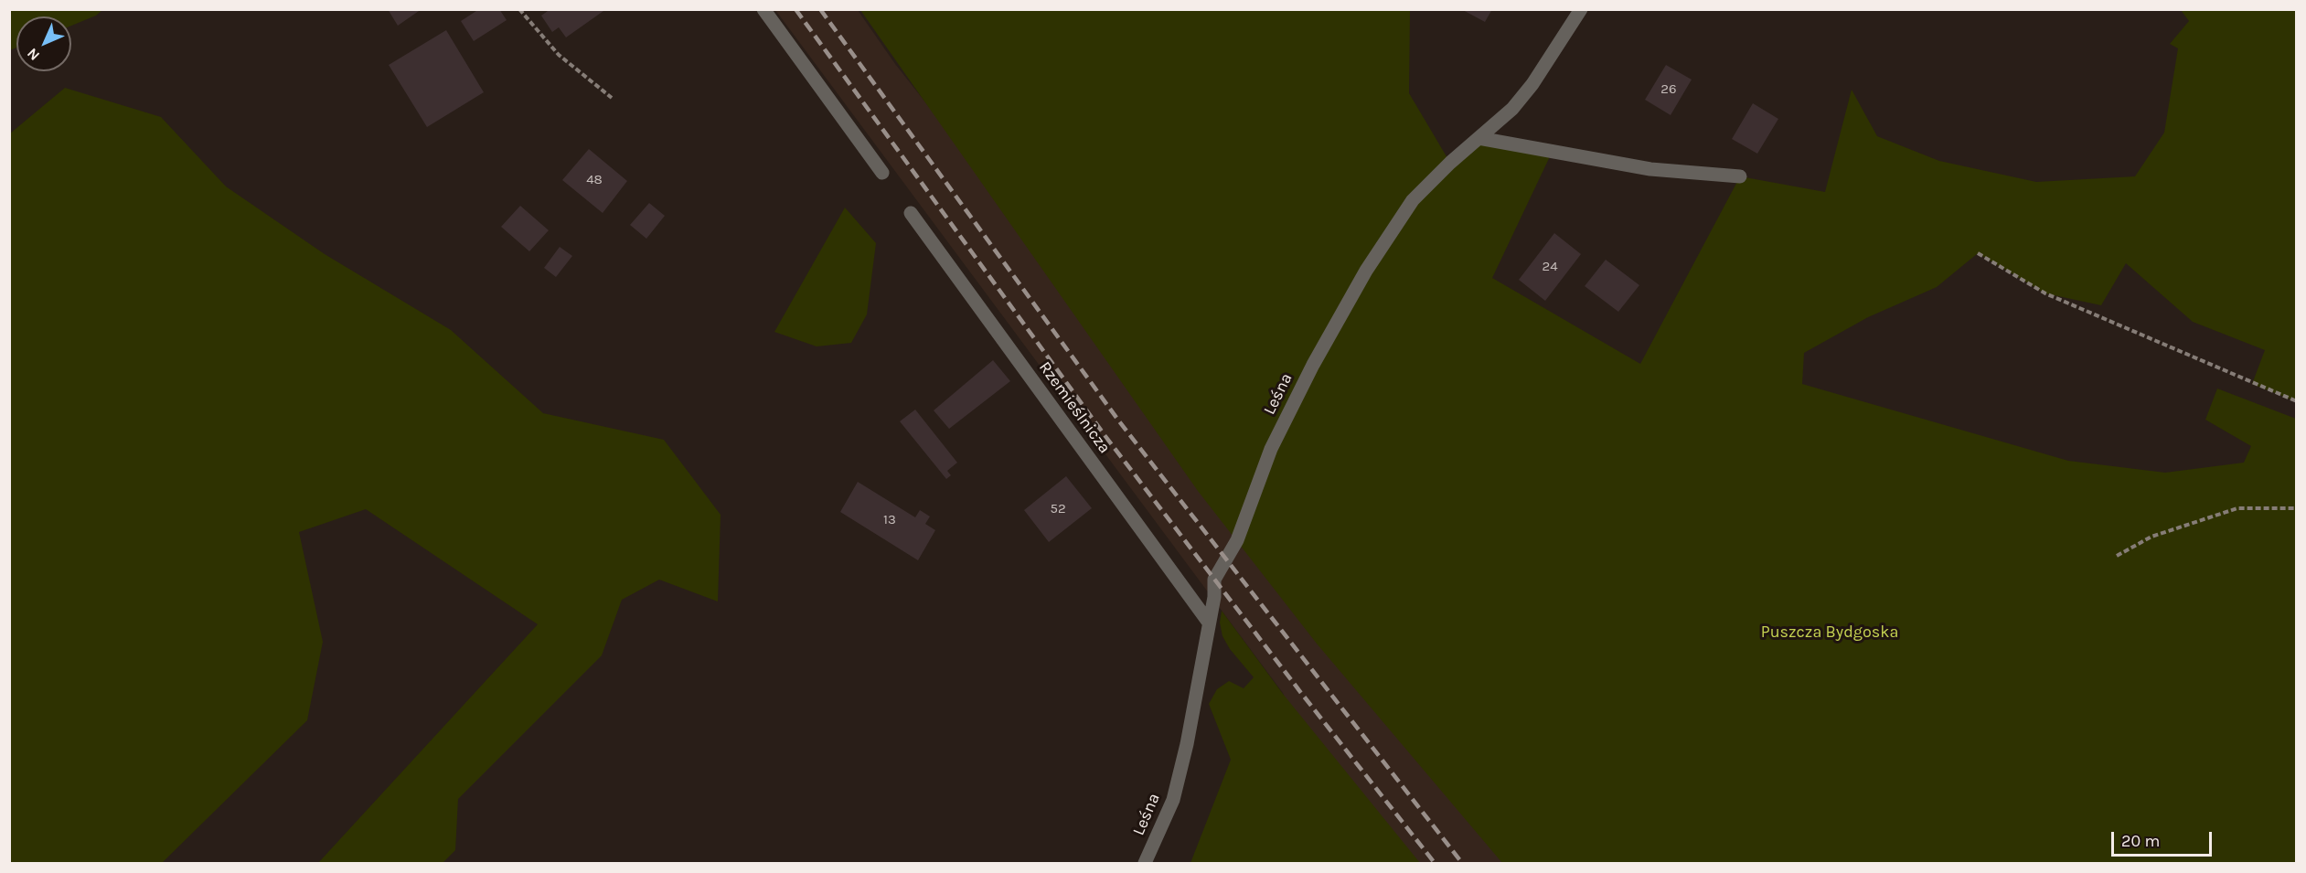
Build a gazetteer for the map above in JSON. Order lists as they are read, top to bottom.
{
  "streets": {
    "street": ["Leśna", "Rzemieślnicza"]
  },
  "crossings": [
    ["Leśna", "Rzemieślnicza"]
  ],
  "parks": ["Puszcza Bydgoska"],
  "house_numbers": [
    "26",
    "48",
    "24",
    "52",
    "13"
  ],
  "scale_bar": "20 m",
  "north": "bottom left"
}
